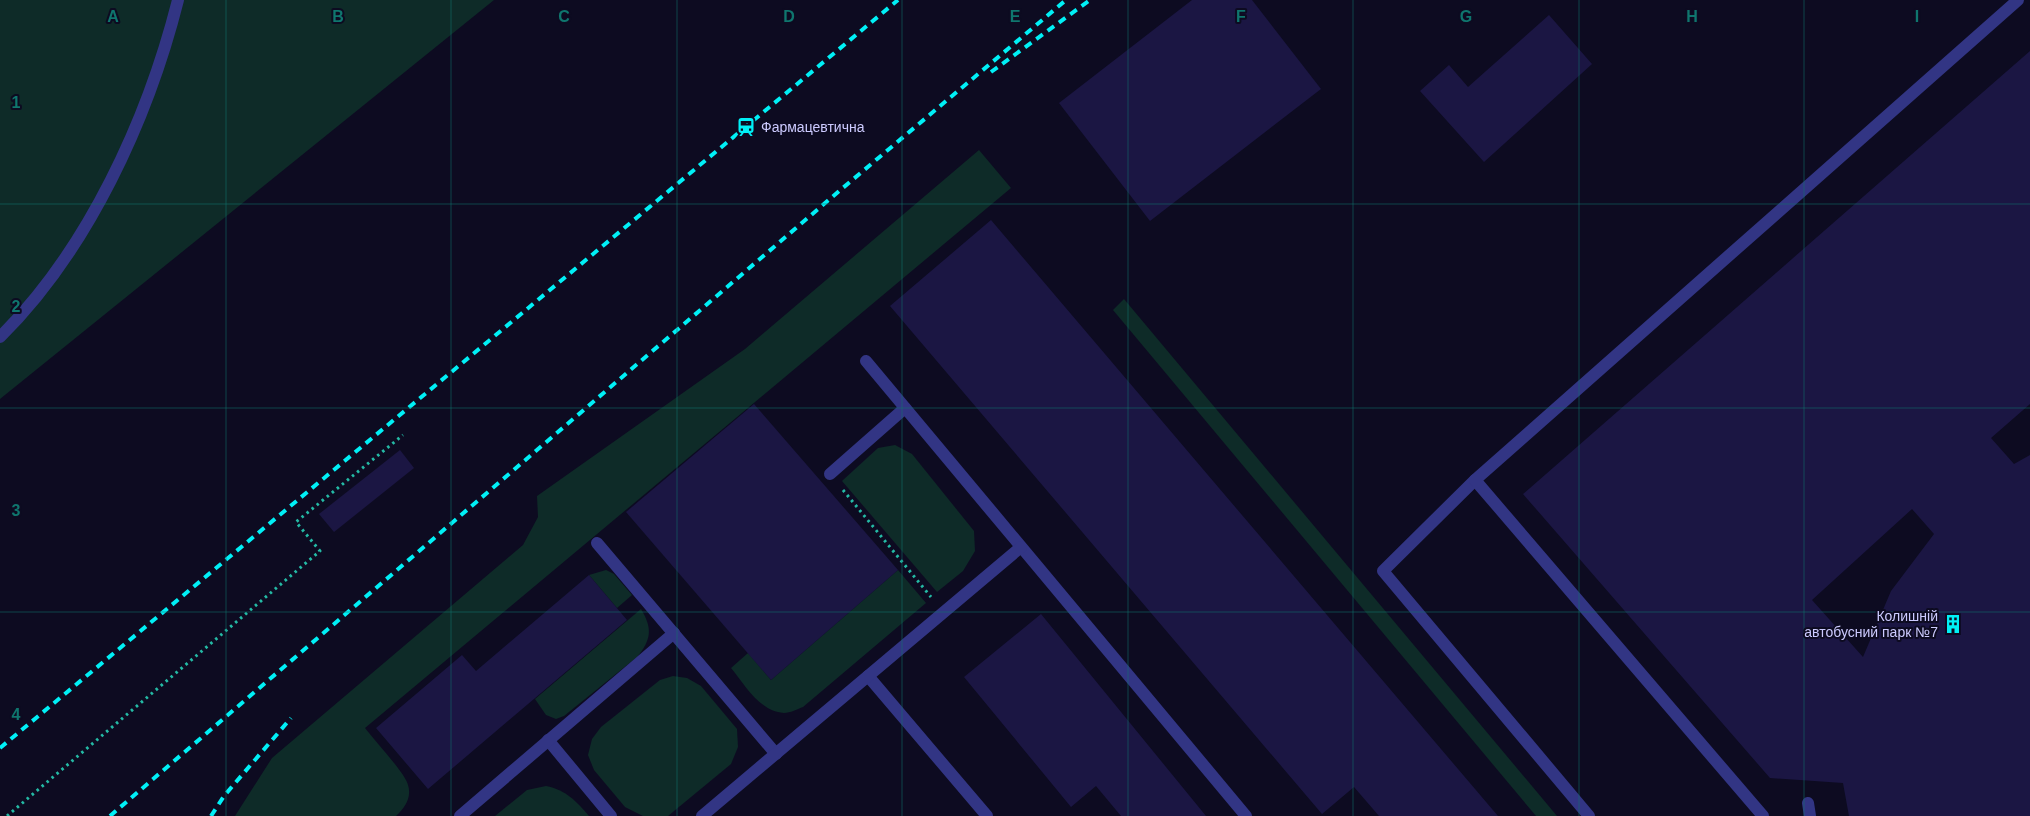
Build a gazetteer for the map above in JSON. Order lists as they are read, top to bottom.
{
  "places": {
    "station": ["Фармацевтична"],
    "building": ["Колишній автобусний парк №7"]
  },
  "grid": {
    "columns": [
      "A",
      "B",
      "C",
      "D",
      "E",
      "F",
      "G",
      "H",
      "I"
    ],
    "rows": [
      "1",
      "2",
      "3",
      "4"
    ]
  }
}
